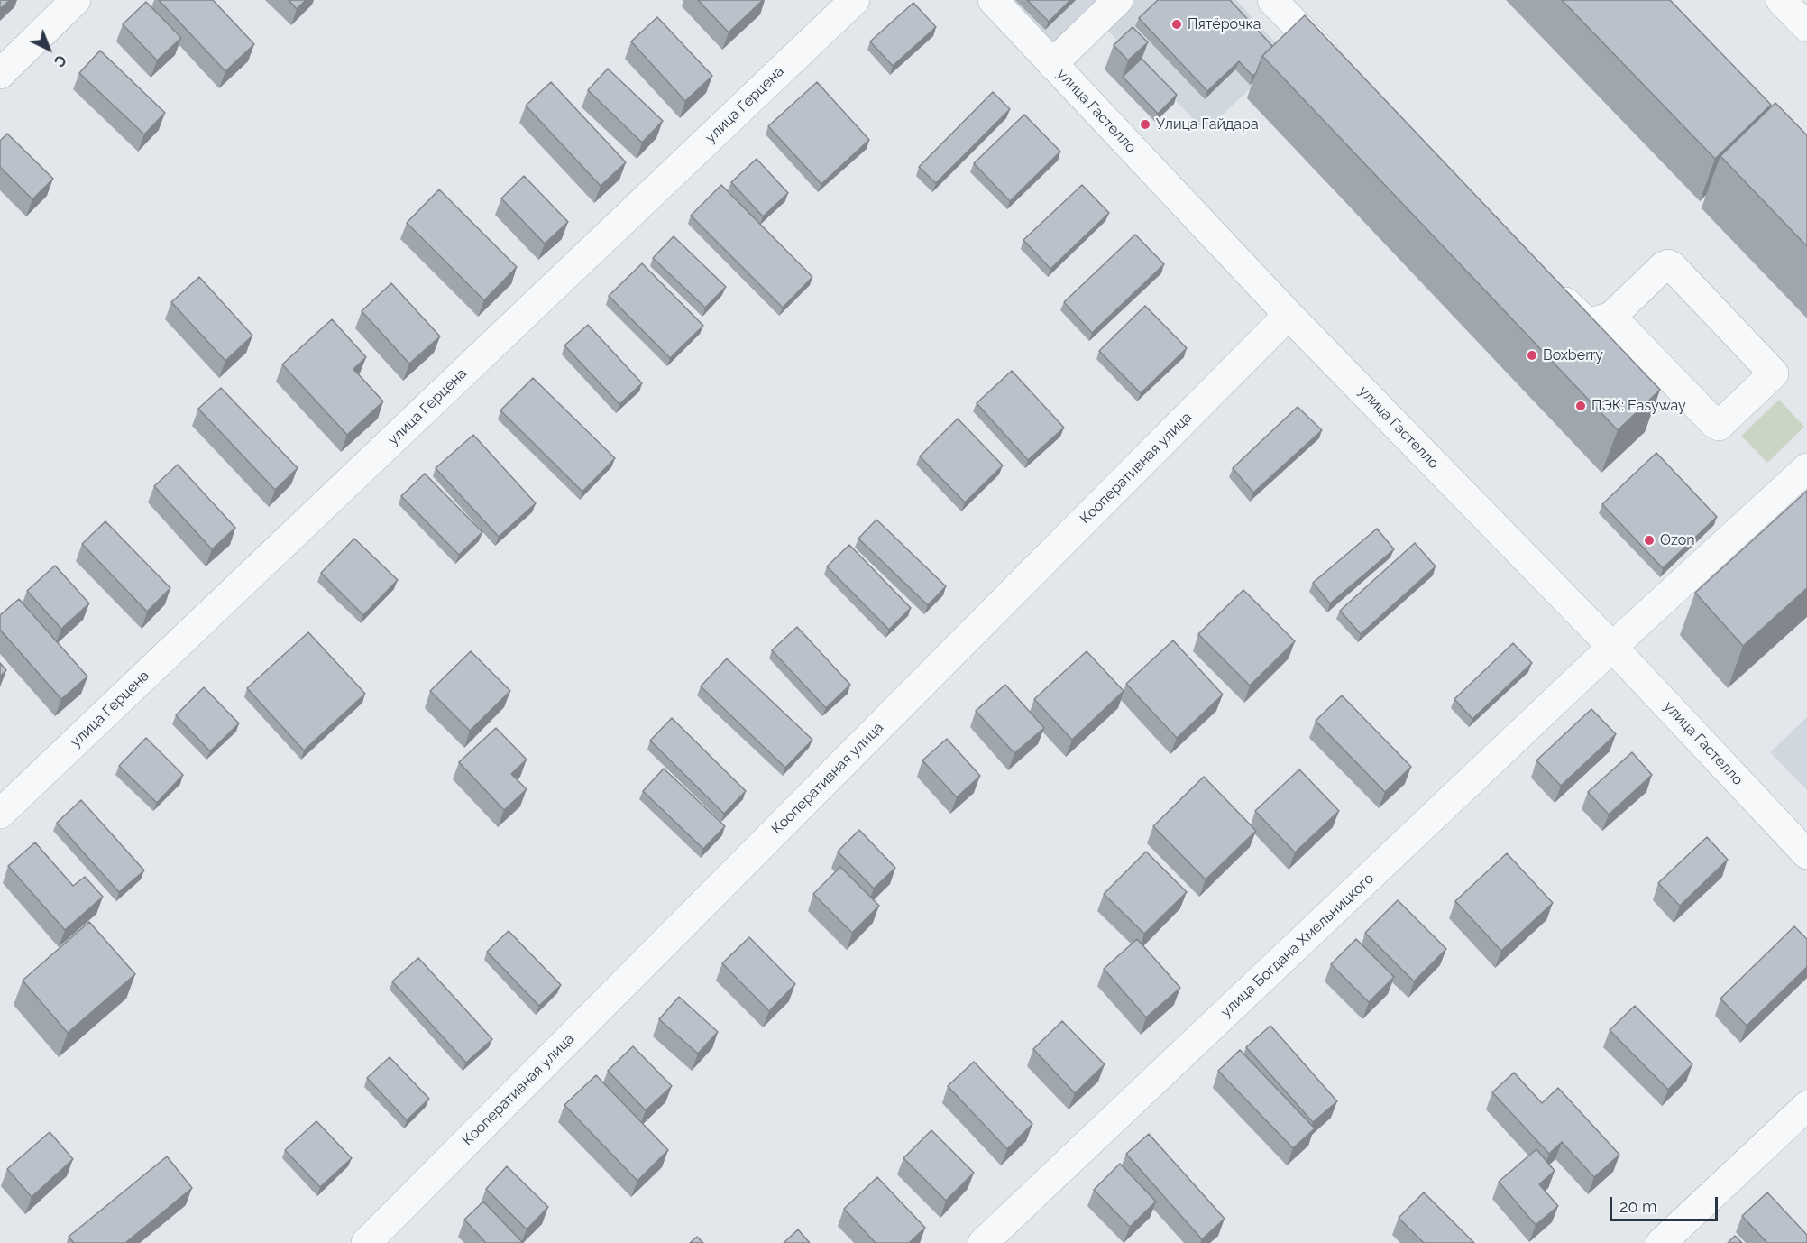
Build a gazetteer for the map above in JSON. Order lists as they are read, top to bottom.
{
  "streets": {
    "street": [
      "улица Герцена",
      "улица Гастелло",
      "Кооперативная улица",
      "улица Богдана Хмельницкого"
    ]
  },
  "crossings": [
    ["улица Гастелло", "Кооперативная улица"],
    ["улица Гастелло", "улица Богдана Хмельницкого"]
  ],
  "places": [
    "Пятёрочка",
    "Улица Гайдара",
    "Boxberry",
    "ПЭК: Easyway",
    "Ozon"
  ],
  "scale_bar": "20 m",
  "north": "bottom right"
}
